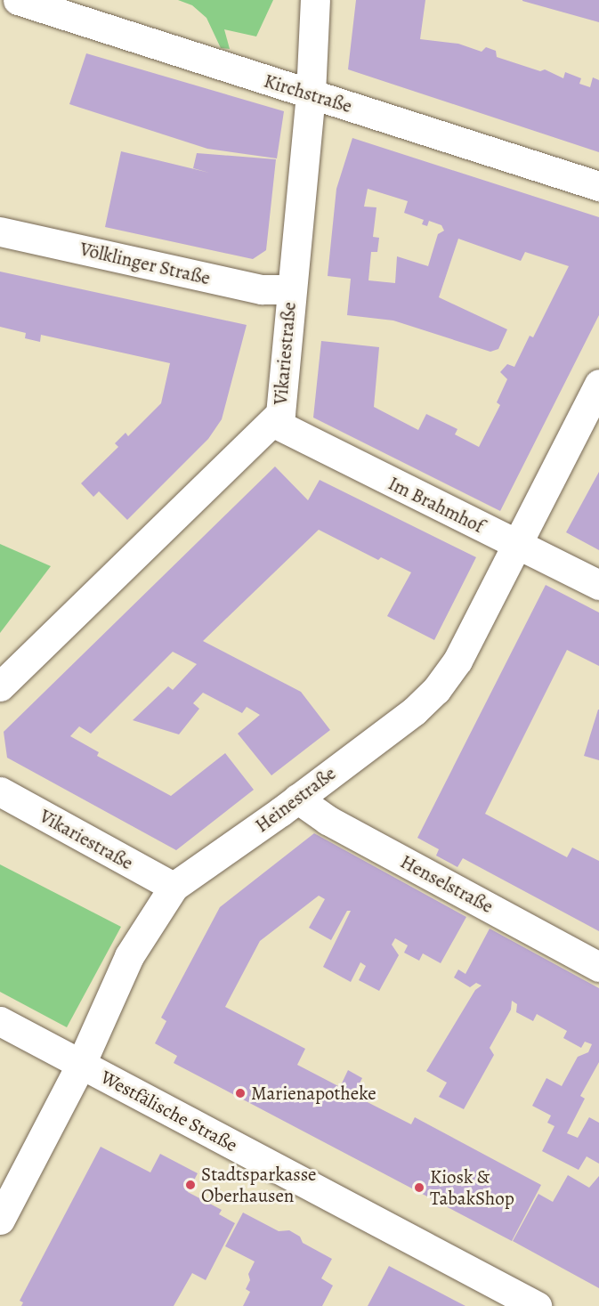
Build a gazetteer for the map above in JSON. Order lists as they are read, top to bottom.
{
  "streets": {
    "street": [
      "Kirchstraße",
      "Völklinger Straße",
      "Vikariestraße",
      "Im Brahmhof",
      "Heinestraße",
      "Henselstraße",
      "Westfälische Straße"
    ]
  },
  "crossings": [
    ["Kirchstraße", "Vikariestraße"],
    ["Völklinger Straße", "Vikariestraße"],
    ["Vikariestraße", "Im Brahmhof"],
    ["Vikariestraße", "Heinestraße"],
    ["Im Brahmhof", "Heinestraße"],
    ["Heinestraße", "Henselstraße"],
    ["Heinestraße", "Westfälische Straße"]
  ],
  "places": ["Marienapotheke", "Stadtsparkasse Oberhausen", "Kiosk & TabakShop"]
}
